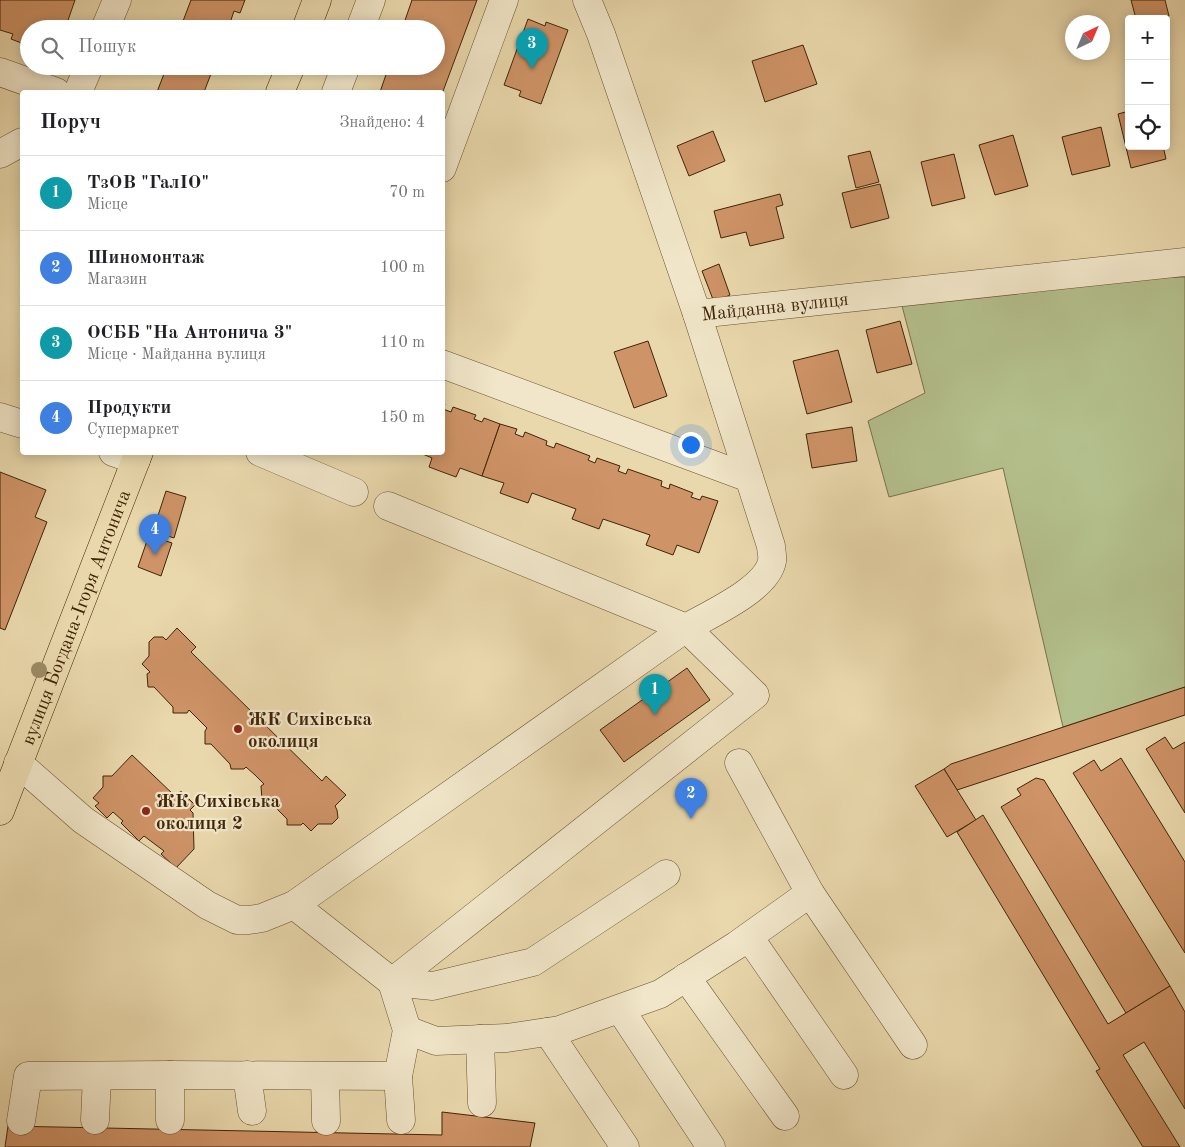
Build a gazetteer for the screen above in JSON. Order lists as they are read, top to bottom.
{
  "streets": {
    "main road": ["вулиця Богдана-Ігоря Антонича"],
    "street": ["Майданна вулиця"]
  },
  "places": ["ЖК Сихівська околиця", "ЖК Сихівська околиця 2"],
  "north": "top right",
  "page": {
    "map_buttons": ["+", "−"],
    "search": "Пошук",
    "pins": [
      "3",
      "4",
      "1",
      "2"
    ],
    "heading": ["Поруч", "Знайдено: 4"],
    "list": [
      {
        "mark": "1",
        "name": "ТзОВ \"ГалІО\"",
        "note": "Місце",
        "value": "70 m"
      },
      {
        "mark": "2",
        "name": "Шиномонтаж",
        "note": "Магазин",
        "value": "100 m"
      },
      {
        "mark": "3",
        "name": "ОСББ \"На Антонича 3\"",
        "note": "Місце · Майданна вулиця",
        "value": "110 m"
      },
      {
        "mark": "4",
        "name": "Продукти",
        "note": "Супермаркет",
        "value": "150 m"
      }
    ]
  }
}
